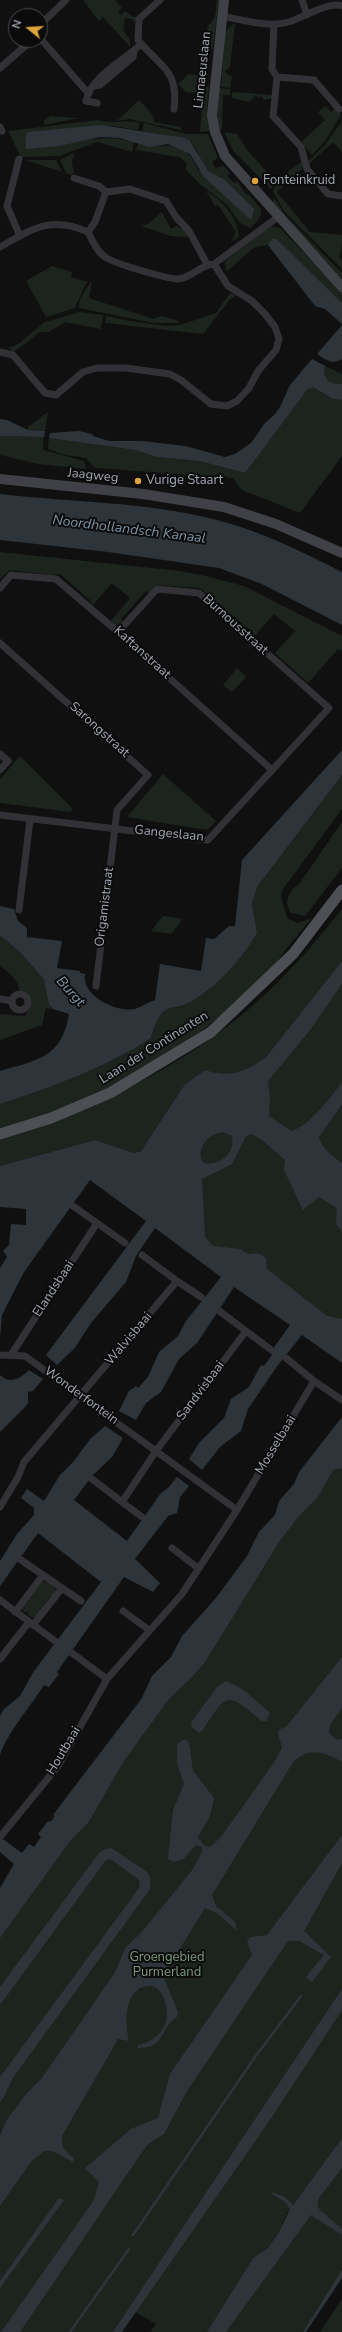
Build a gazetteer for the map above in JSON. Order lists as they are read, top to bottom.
{
  "streets": {
    "main road": ["Linnaeuslaan", "Jaagweg", "Laan der Continenten"],
    "street": [
      "Burnousstraat",
      "Kaftanstraat",
      "Sarongstraat",
      "Gangeslaan",
      "Origamistraat",
      "Elandsbaai",
      "Walvisbaai",
      "Sandvisbaai",
      "Wonderfontein",
      "Mosselbaai",
      "Houtbaai"
    ]
  },
  "crossings": [
    ["Burnousstraat", "Kaftanstraat"],
    ["Burnousstraat", "Gangeslaan"],
    ["Kaftanstraat", "Gangeslaan"],
    ["Sarongstraat", "Gangeslaan"],
    ["Sarongstraat", "Origamistraat"],
    ["Gangeslaan", "Origamistraat"],
    ["Elandsbaai", "Wonderfontein"],
    ["Walvisbaai", "Wonderfontein"],
    ["Sandvisbaai", "Wonderfontein"],
    ["Wonderfontein", "Mosselbaai"],
    ["Wonderfontein", "Houtbaai"],
    ["Mosselbaai", "Houtbaai"]
  ],
  "water": ["Noordhollandsch Kanaal", "Burgt"],
  "parks": ["Groengebied Purmerland"],
  "places": ["Fonteinkruid", "Vurige Staart"],
  "north": "left"
}
